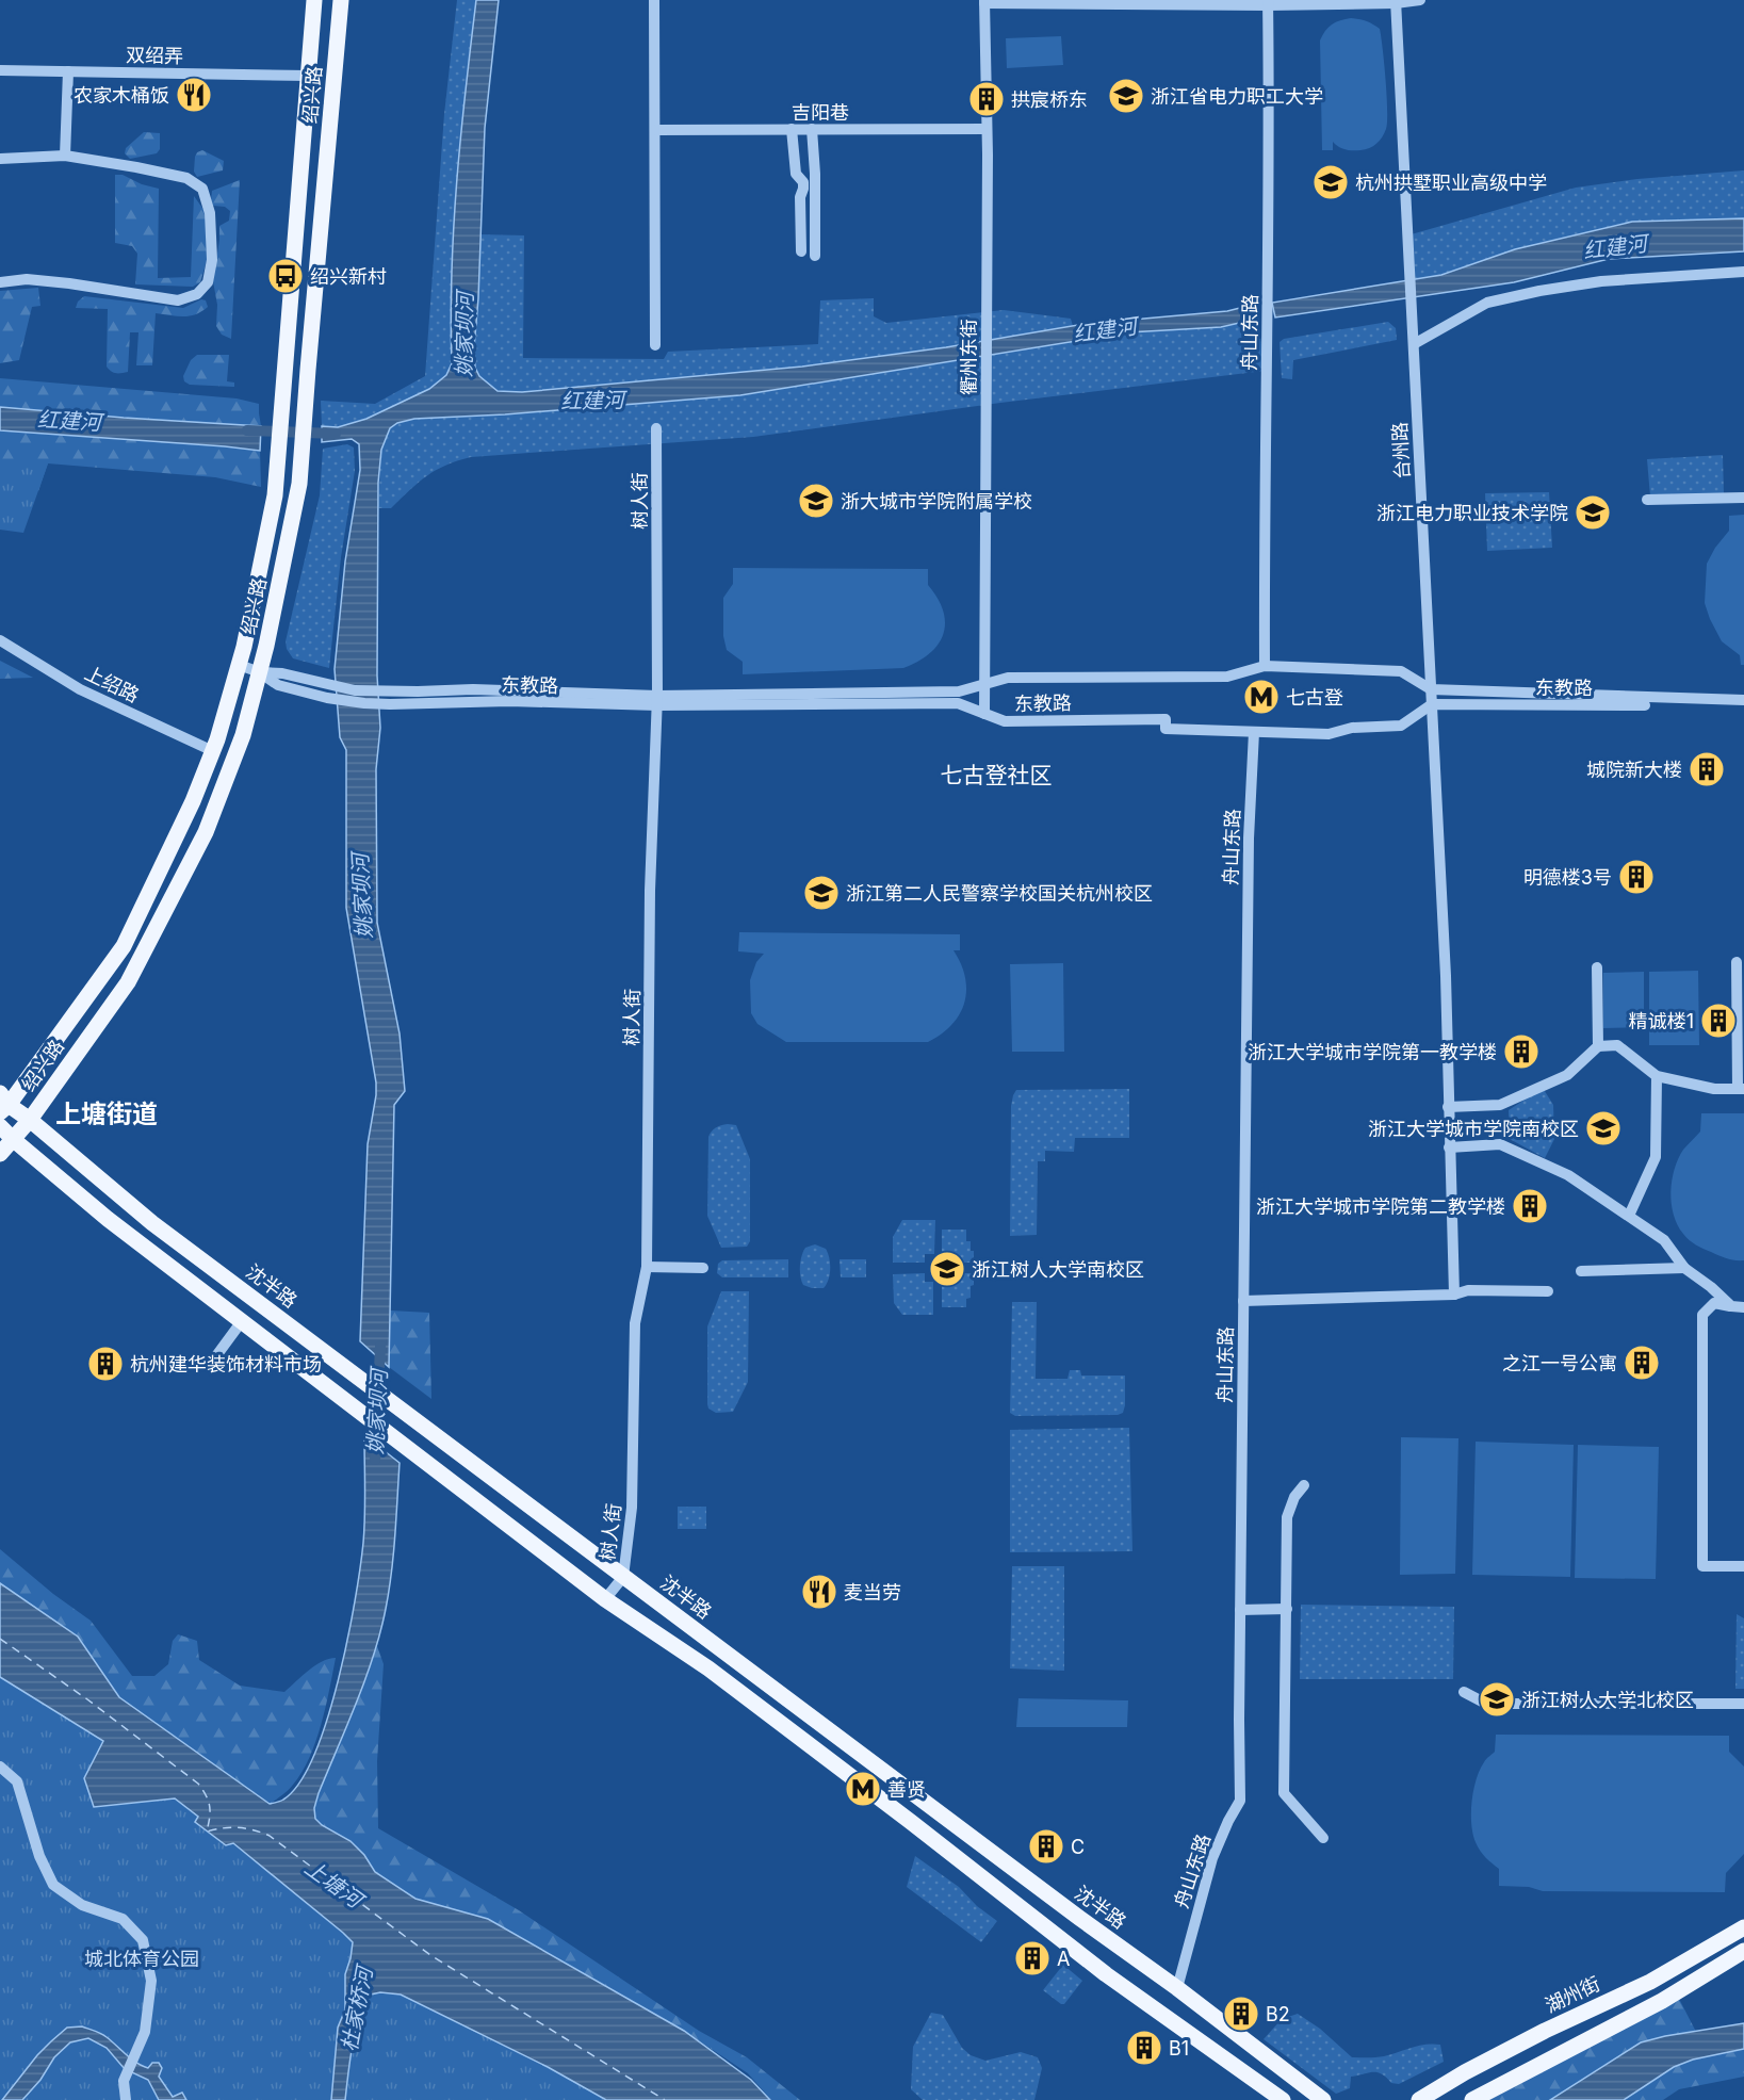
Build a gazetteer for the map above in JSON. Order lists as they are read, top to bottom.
{
  "streets": {
    "main road": ["绍兴路", "沈半路", "湖州街"],
    "street": [
      "双绍弄",
      "吉阳巷",
      "舟山东路",
      "衢州东街",
      "台州路",
      "树人街",
      "上绍路",
      "东教路"
    ]
  },
  "crossings": [
    ["双绍弄", "绍兴路"],
    ["绍兴路", "上绍路"],
    ["绍兴路", "东教路"],
    ["绍兴路", "沈半路"],
    ["吉阳巷", "衢州东街"],
    ["舟山东路", "东教路"],
    ["舟山东路", "沈半路"],
    ["衢州东街", "东教路"],
    ["台州路", "东教路"],
    ["树人街", "东教路"],
    ["树人街", "沈半路"]
  ],
  "districts": ["七古登社区", "上塘街道"],
  "water": [
    "红建河",
    "姚家坝河",
    "上塘河",
    "杜家桥河"
  ],
  "parks": ["城北体育公园"],
  "places": {
    "restaurant": ["农家木桶饭", "麦当劳"],
    "school or university": [
      "浙江省电力职工大学",
      "杭州拱墅职业高级中学",
      "浙大城市学院附属学校",
      "浙江电力职业技术学院",
      "浙江第二人民警察学校国关杭州校区",
      "浙江大学城市学院南校区",
      "浙江树人大学南校区",
      "浙江树人大学北校区"
    ],
    "building": [
      "拱宸桥东",
      "城院新大楼",
      "明德楼3号",
      "精诚楼1",
      "浙江大学城市学院第一教学楼",
      "浙江大学城市学院第二教学楼",
      "之江一号公寓",
      "杭州建华装饰材料市场",
      "C",
      "A",
      "B2",
      "B1"
    ],
    "bus stop": ["绍兴新村"],
    "metro station": ["七古登", "善贤"]
  }
}
